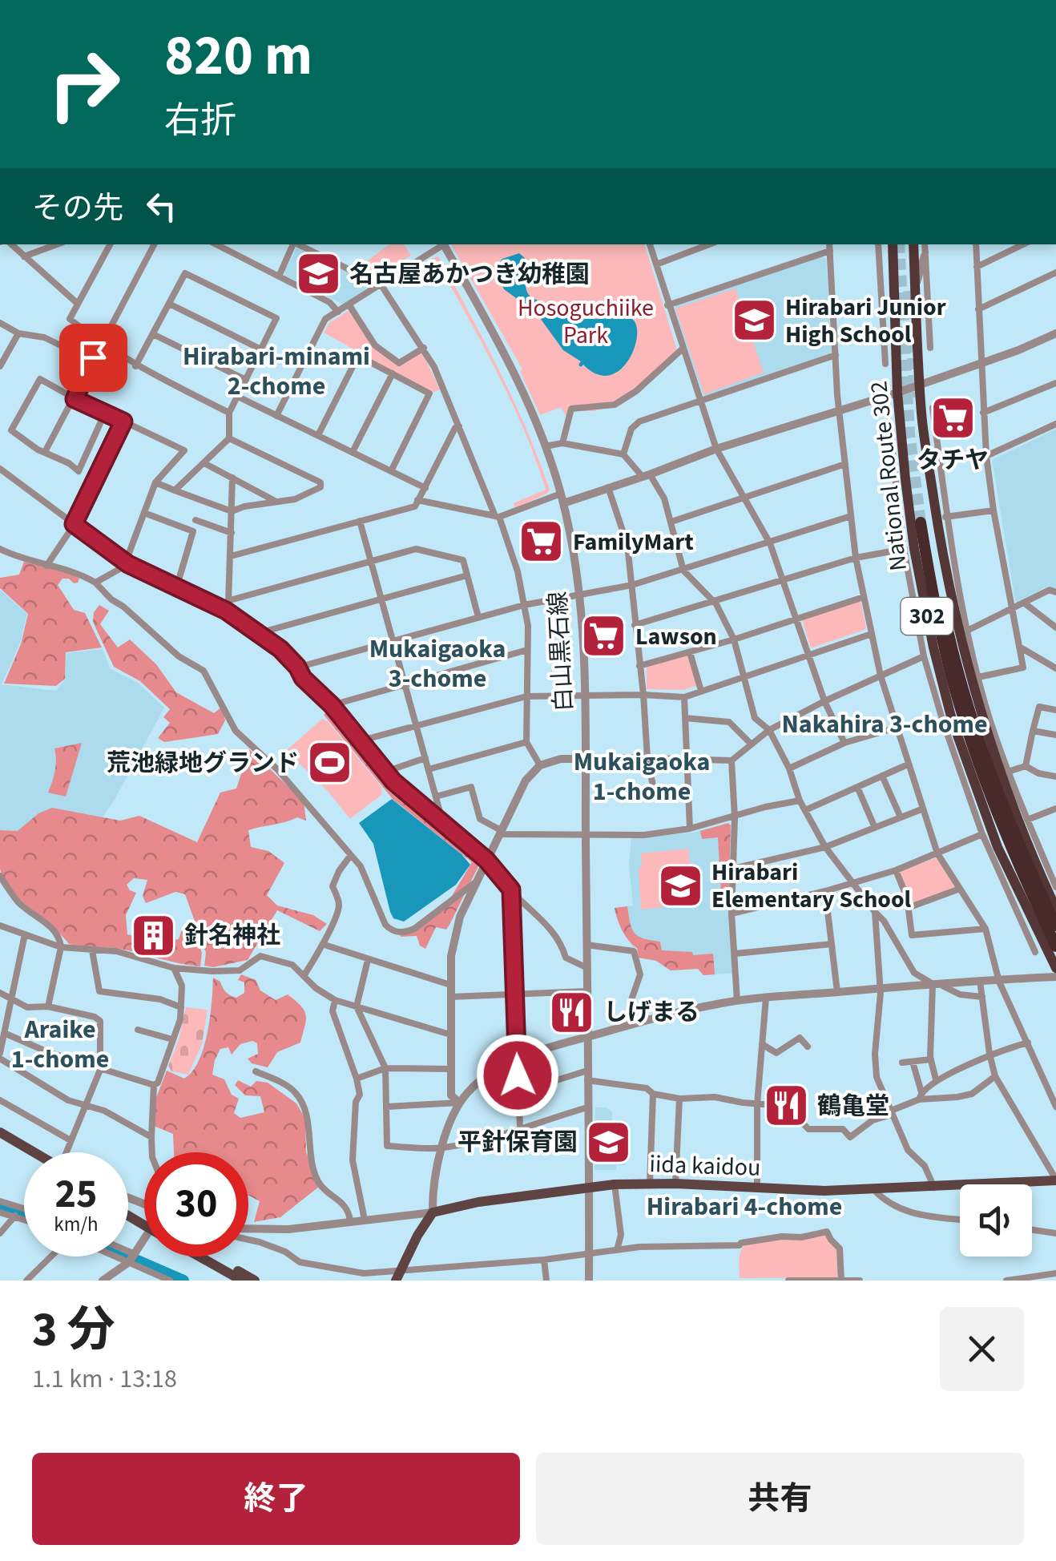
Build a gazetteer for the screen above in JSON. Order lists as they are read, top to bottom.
{
  "streets": {
    "highway": ["National Route 302", "302"],
    "main road": ["iida kaidou"],
    "street": ["白山黒石線"]
  },
  "crossings": [
    ["白山黒石線", "iida kaidou"]
  ],
  "districts": [
    "Hirabari-minami 2-chome",
    "Mukaigaoka 3-chome",
    "Nakahira 3-chome",
    "Mukaigaoka 1-chome",
    "Araike 1-chome",
    "Hirabari 4-chome"
  ],
  "parks": ["Hosoguchiike Park"],
  "places": {
    "school or university": [
      "名古屋あかつき幼稚園",
      "Hirabari Junior High School",
      "Hirabari Elementary School",
      "平針保育園"
    ],
    "supermarket": ["タチヤ", "FamilyMart", "Lawson"],
    "sports": ["荒池緑地グランド"],
    "building": ["針名神社"],
    "restaurant": ["しげまる", "鶴亀堂"]
  },
  "page": {
    "turn": ["820 m", "右折"],
    "then": "その先",
    "speed": "25 km/h",
    "limit": "30",
    "heading": ["3 分", "1.1 km · 13:18"],
    "buttons": ["終了", "共有"]
  }
}
